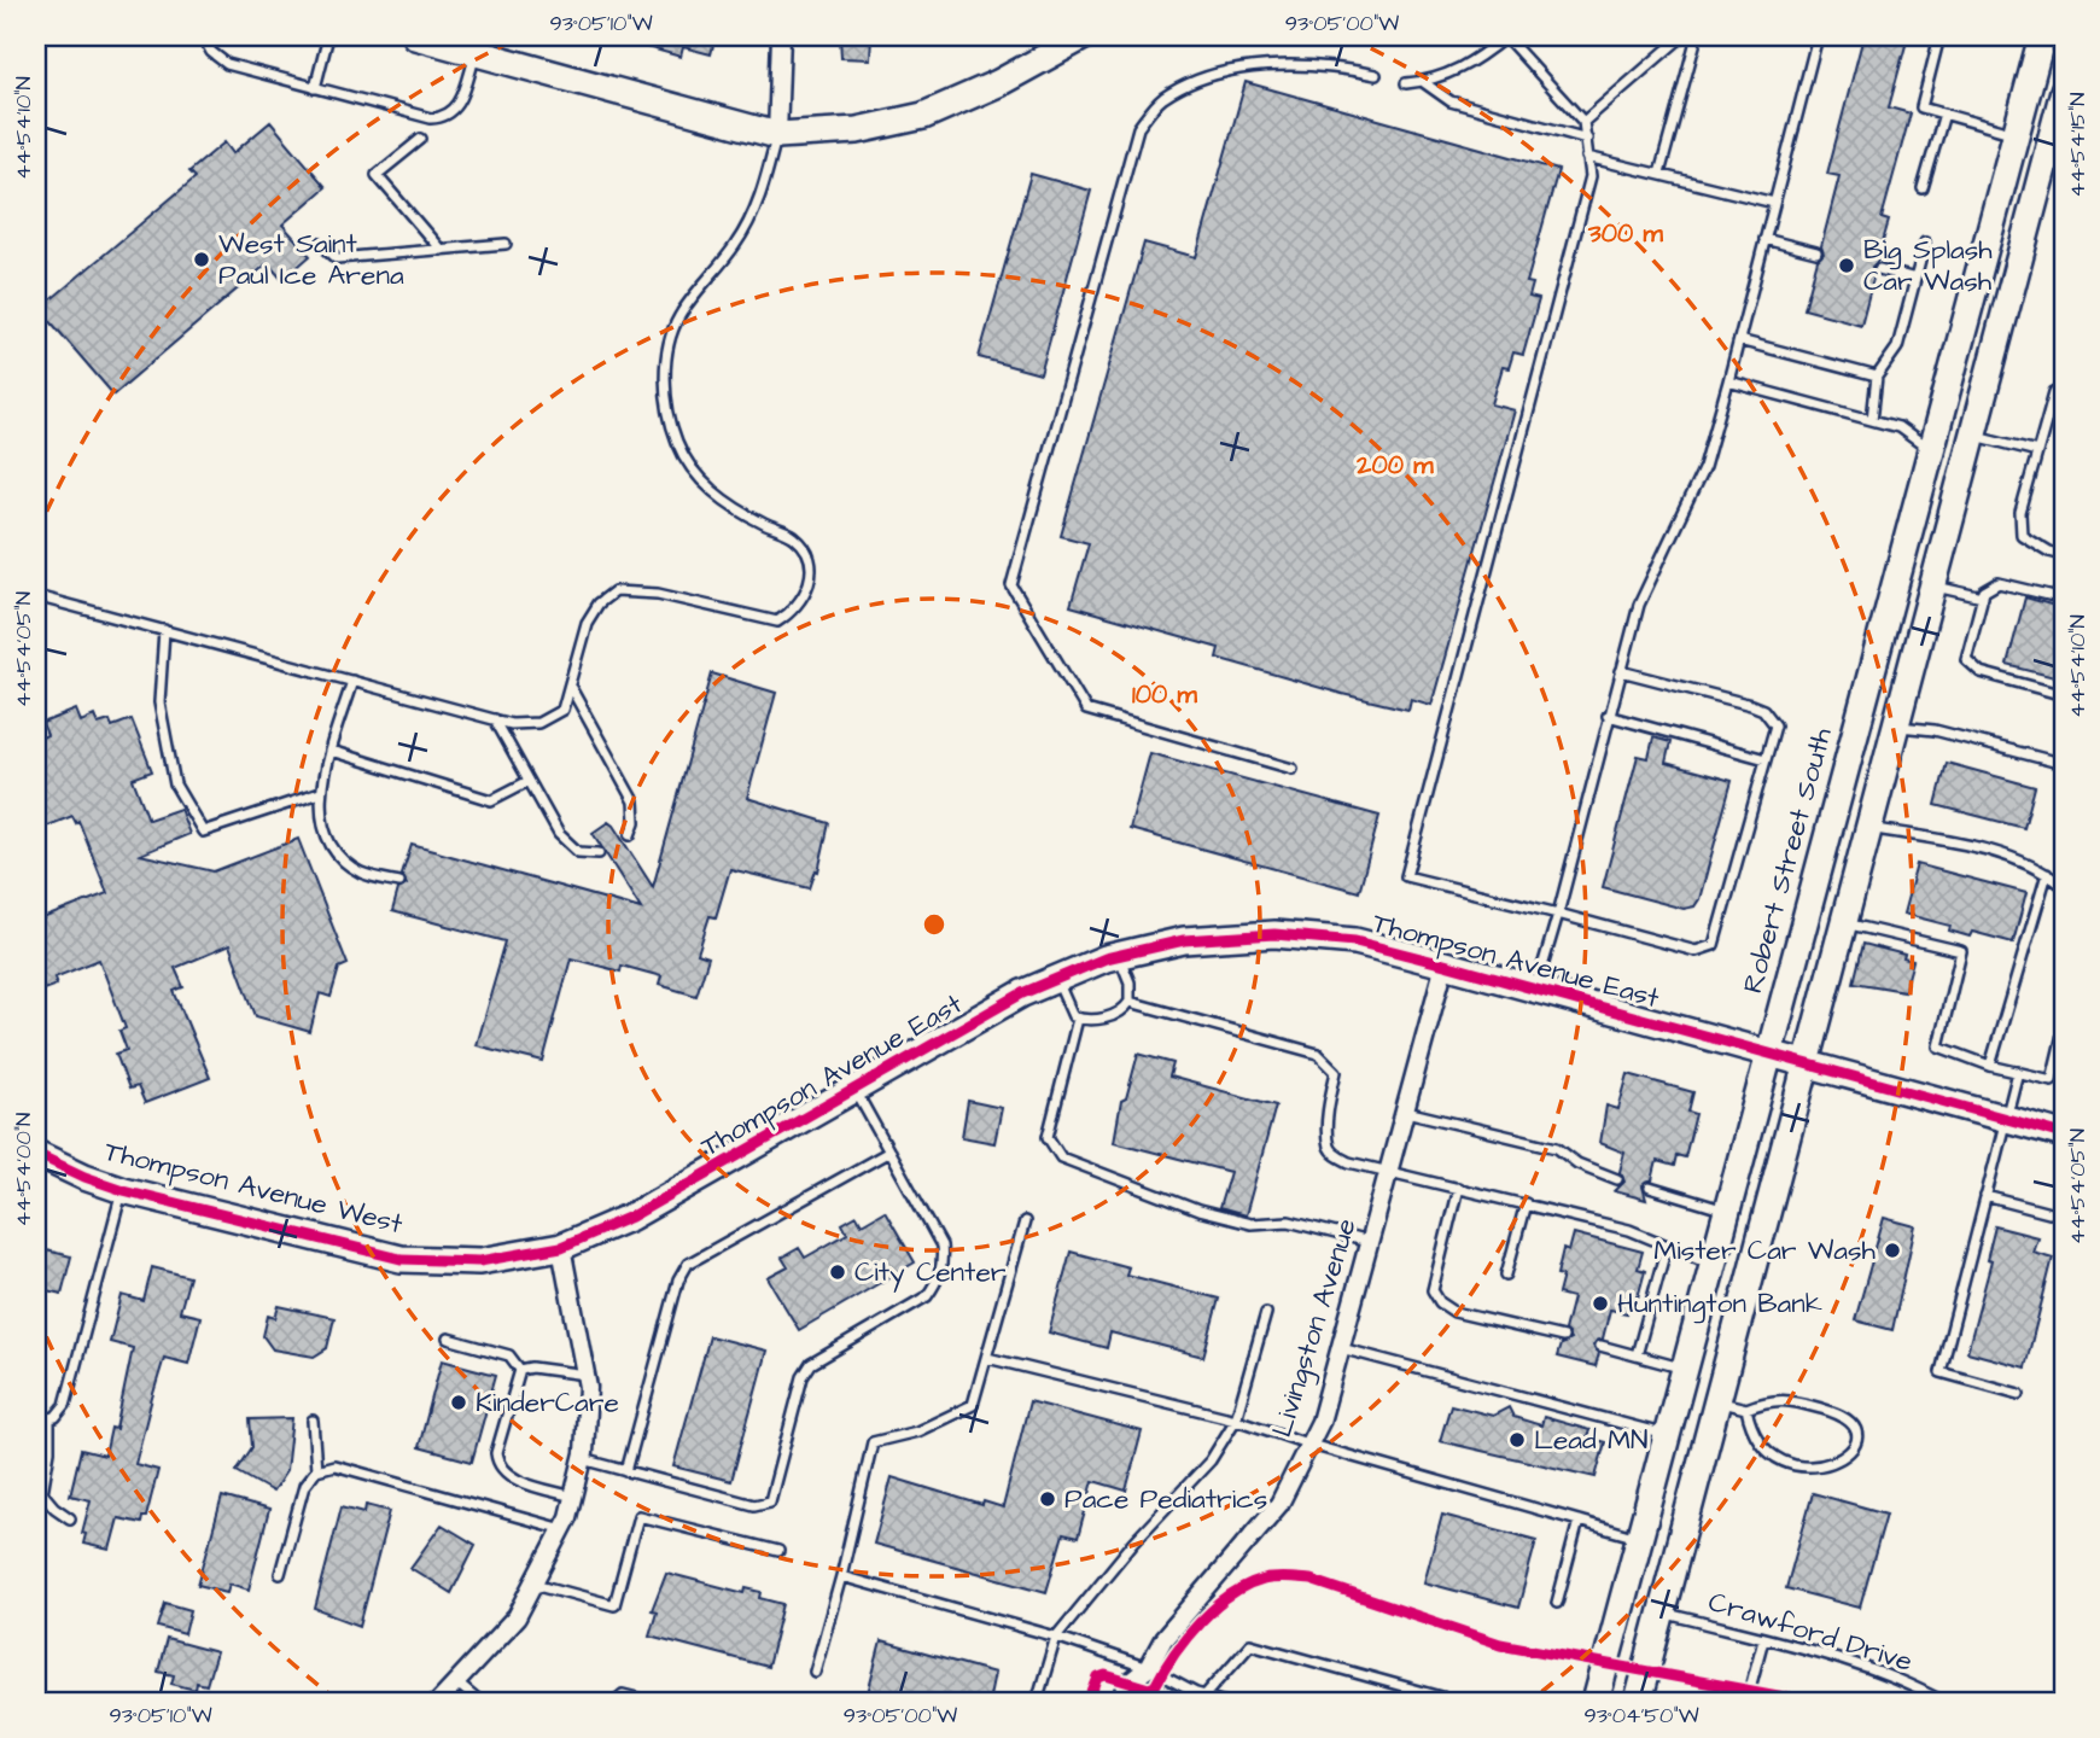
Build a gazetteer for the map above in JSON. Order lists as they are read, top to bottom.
{
  "streets": {
    "main road": ["Robert Street South", "Thompson Avenue East", "Thompson Avenue West"],
    "street": ["Livingston Avenue"],
    "lane": ["Crawford Drive"]
  },
  "crossings": [
    ["Robert Street South", "Thompson Avenue East"],
    ["Thompson Avenue East", "Thompson Avenue West"],
    ["Thompson Avenue East", "Livingston Avenue"]
  ],
  "places": [
    "West Saint Paul Ice Arena",
    "Big Splash Car Wash",
    "Mister Car Wash",
    "City Center",
    "Huntington Bank",
    "KinderCare",
    "Lead MN",
    "Pace Pediatrics"
  ],
  "coordinates": [
    "93°05'10\"W",
    "93°05'00\"W",
    "44°54'10\"N",
    "44°54'15\"N",
    "44°54'05\"N",
    "44°54'00\"N",
    "93°04'50\"W"
  ],
  "rings": ["300 m", "200 m", "100 m"]
}
